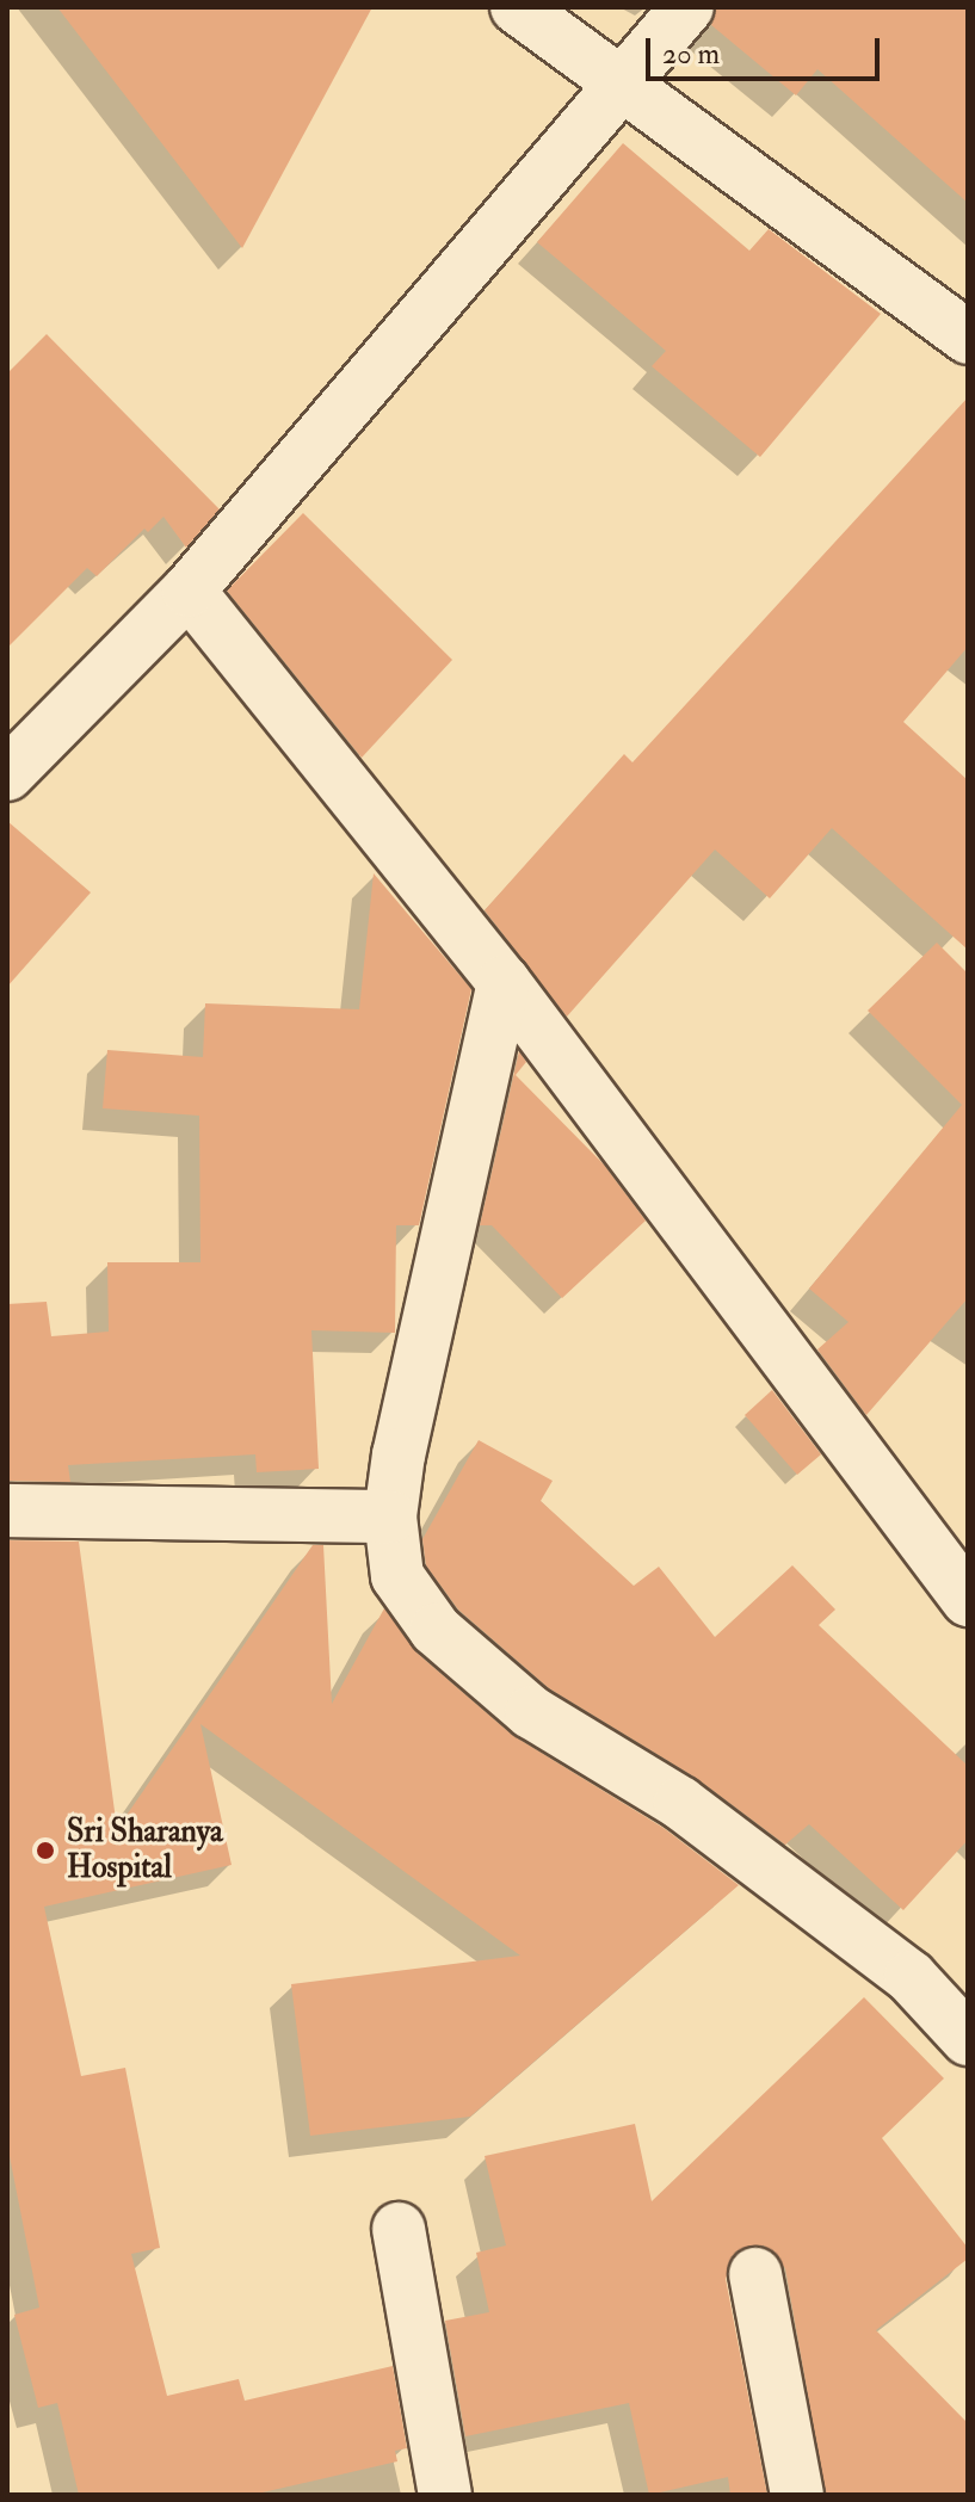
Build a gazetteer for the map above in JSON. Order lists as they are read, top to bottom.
{
  "places": ["Sri Sharanya Hospital"],
  "scale_bar": "20 m"
}
